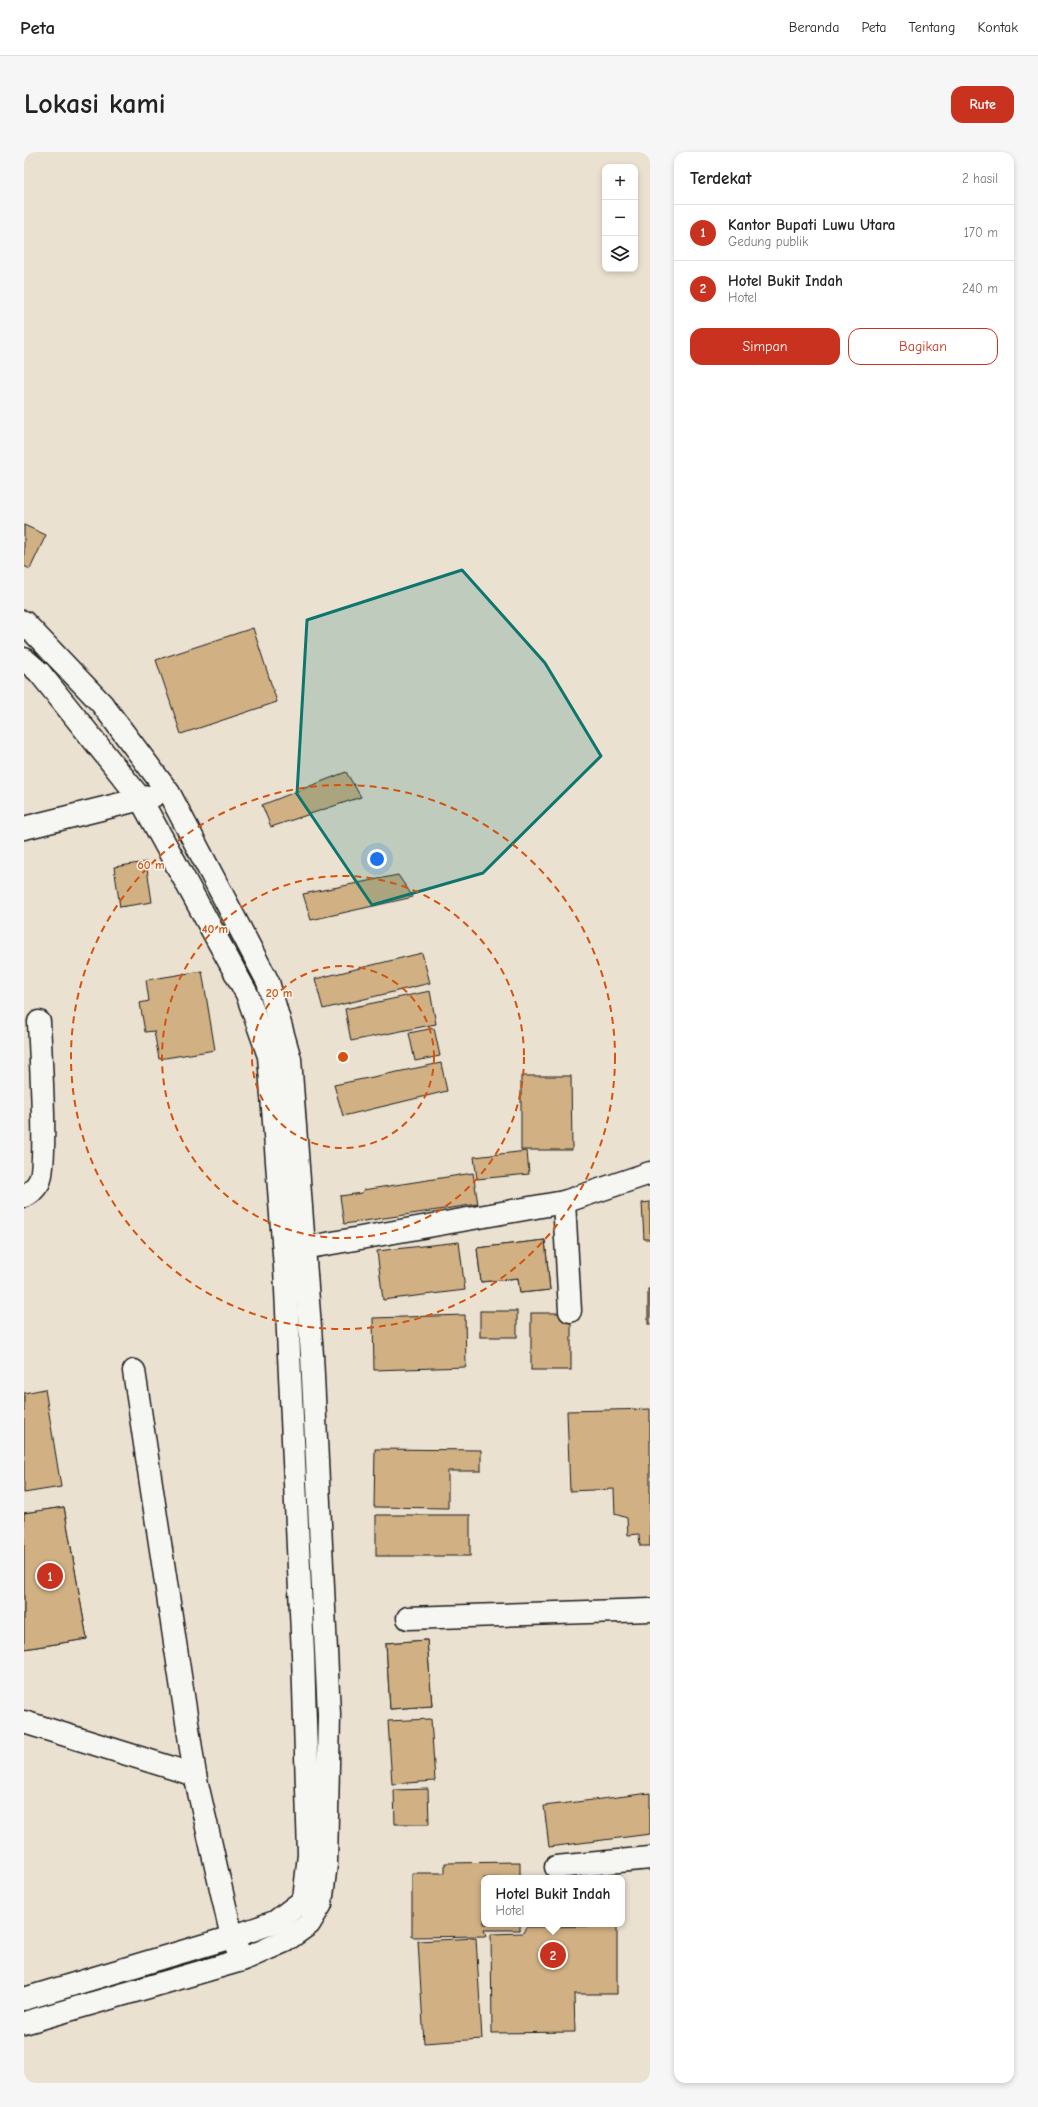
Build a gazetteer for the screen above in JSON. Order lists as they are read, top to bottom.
{
  "page": {
    "header": "Peta",
    "nav": [
      "Beranda",
      "Peta",
      "Tentang",
      "Kontak"
    ],
    "buttons": [
      "Rute",
      ["Simpan", "Bagikan"]
    ],
    "title": "Lokasi kami",
    "heading": ["Terdekat", "2 hasil"],
    "map_buttons": ["+", "−"],
    "list": [
      {
        "mark": "1",
        "name": "Kantor Bupati Luwu Utara",
        "note": "Gedung publik",
        "value": "170 m"
      },
      {
        "mark": "2",
        "name": "Hotel Bukit Indah",
        "note": "Hotel",
        "value": "240 m"
      }
    ],
    "pins": ["1", "2"],
    "popup": ["Hotel Bukit Indah", "Hotel"]
  },
  "rings": ["60 m", "40 m", "20 m"]
}
